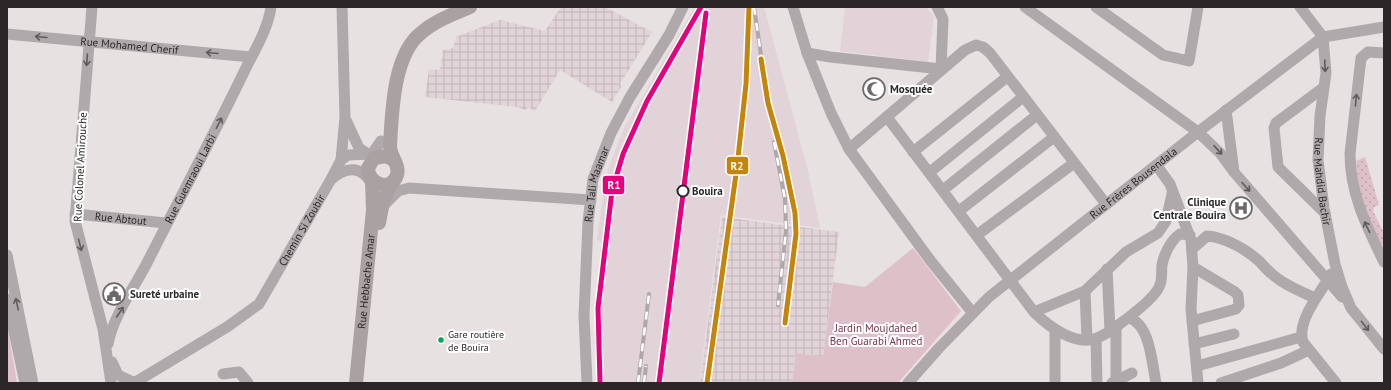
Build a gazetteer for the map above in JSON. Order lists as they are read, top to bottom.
{
  "streets": {
    "main road": ["Rue Hebbache Amar"],
    "street": [
      "Rue Mohamed Cherif",
      "Rue Colonel Amirouche",
      "Rue Guemraoui Larbi",
      "Rue Mahdid Bachir",
      "Rue Frères Bousendala",
      "Rue Tali Maamar",
      "Rue Abtout",
      "Chemin Si Zoubir"
    ]
  },
  "crossings": [
    ["Rue Mohamed Cherif", "Rue Colonel Amirouche"],
    ["Rue Mohamed Cherif", "Rue Guemraoui Larbi"],
    ["Rue Colonel Amirouche", "Rue Guemraoui Larbi"],
    ["Rue Colonel Amirouche", "Rue Abtout"],
    ["Rue Guemraoui Larbi", "Rue Abtout"],
    ["Rue Mahdid Bachir", "Rue Frères Bousendala"]
  ],
  "one_way": ["Rue Mohamed Cherif", "Rue Guemraoui Larbi"],
  "parks": ["Jardin Moujdahed Ben Guarabi Ahmed"],
  "places": {
    "mosque": ["Mosquée"],
    "other": ["Bouira", "Gare routière de Bouira"],
    "hospital": ["Clinique Centrale Bouira"],
    "public building": ["Sureté urbaine"]
  },
  "lines": ["transit line R1", "transit line R2"]
}
